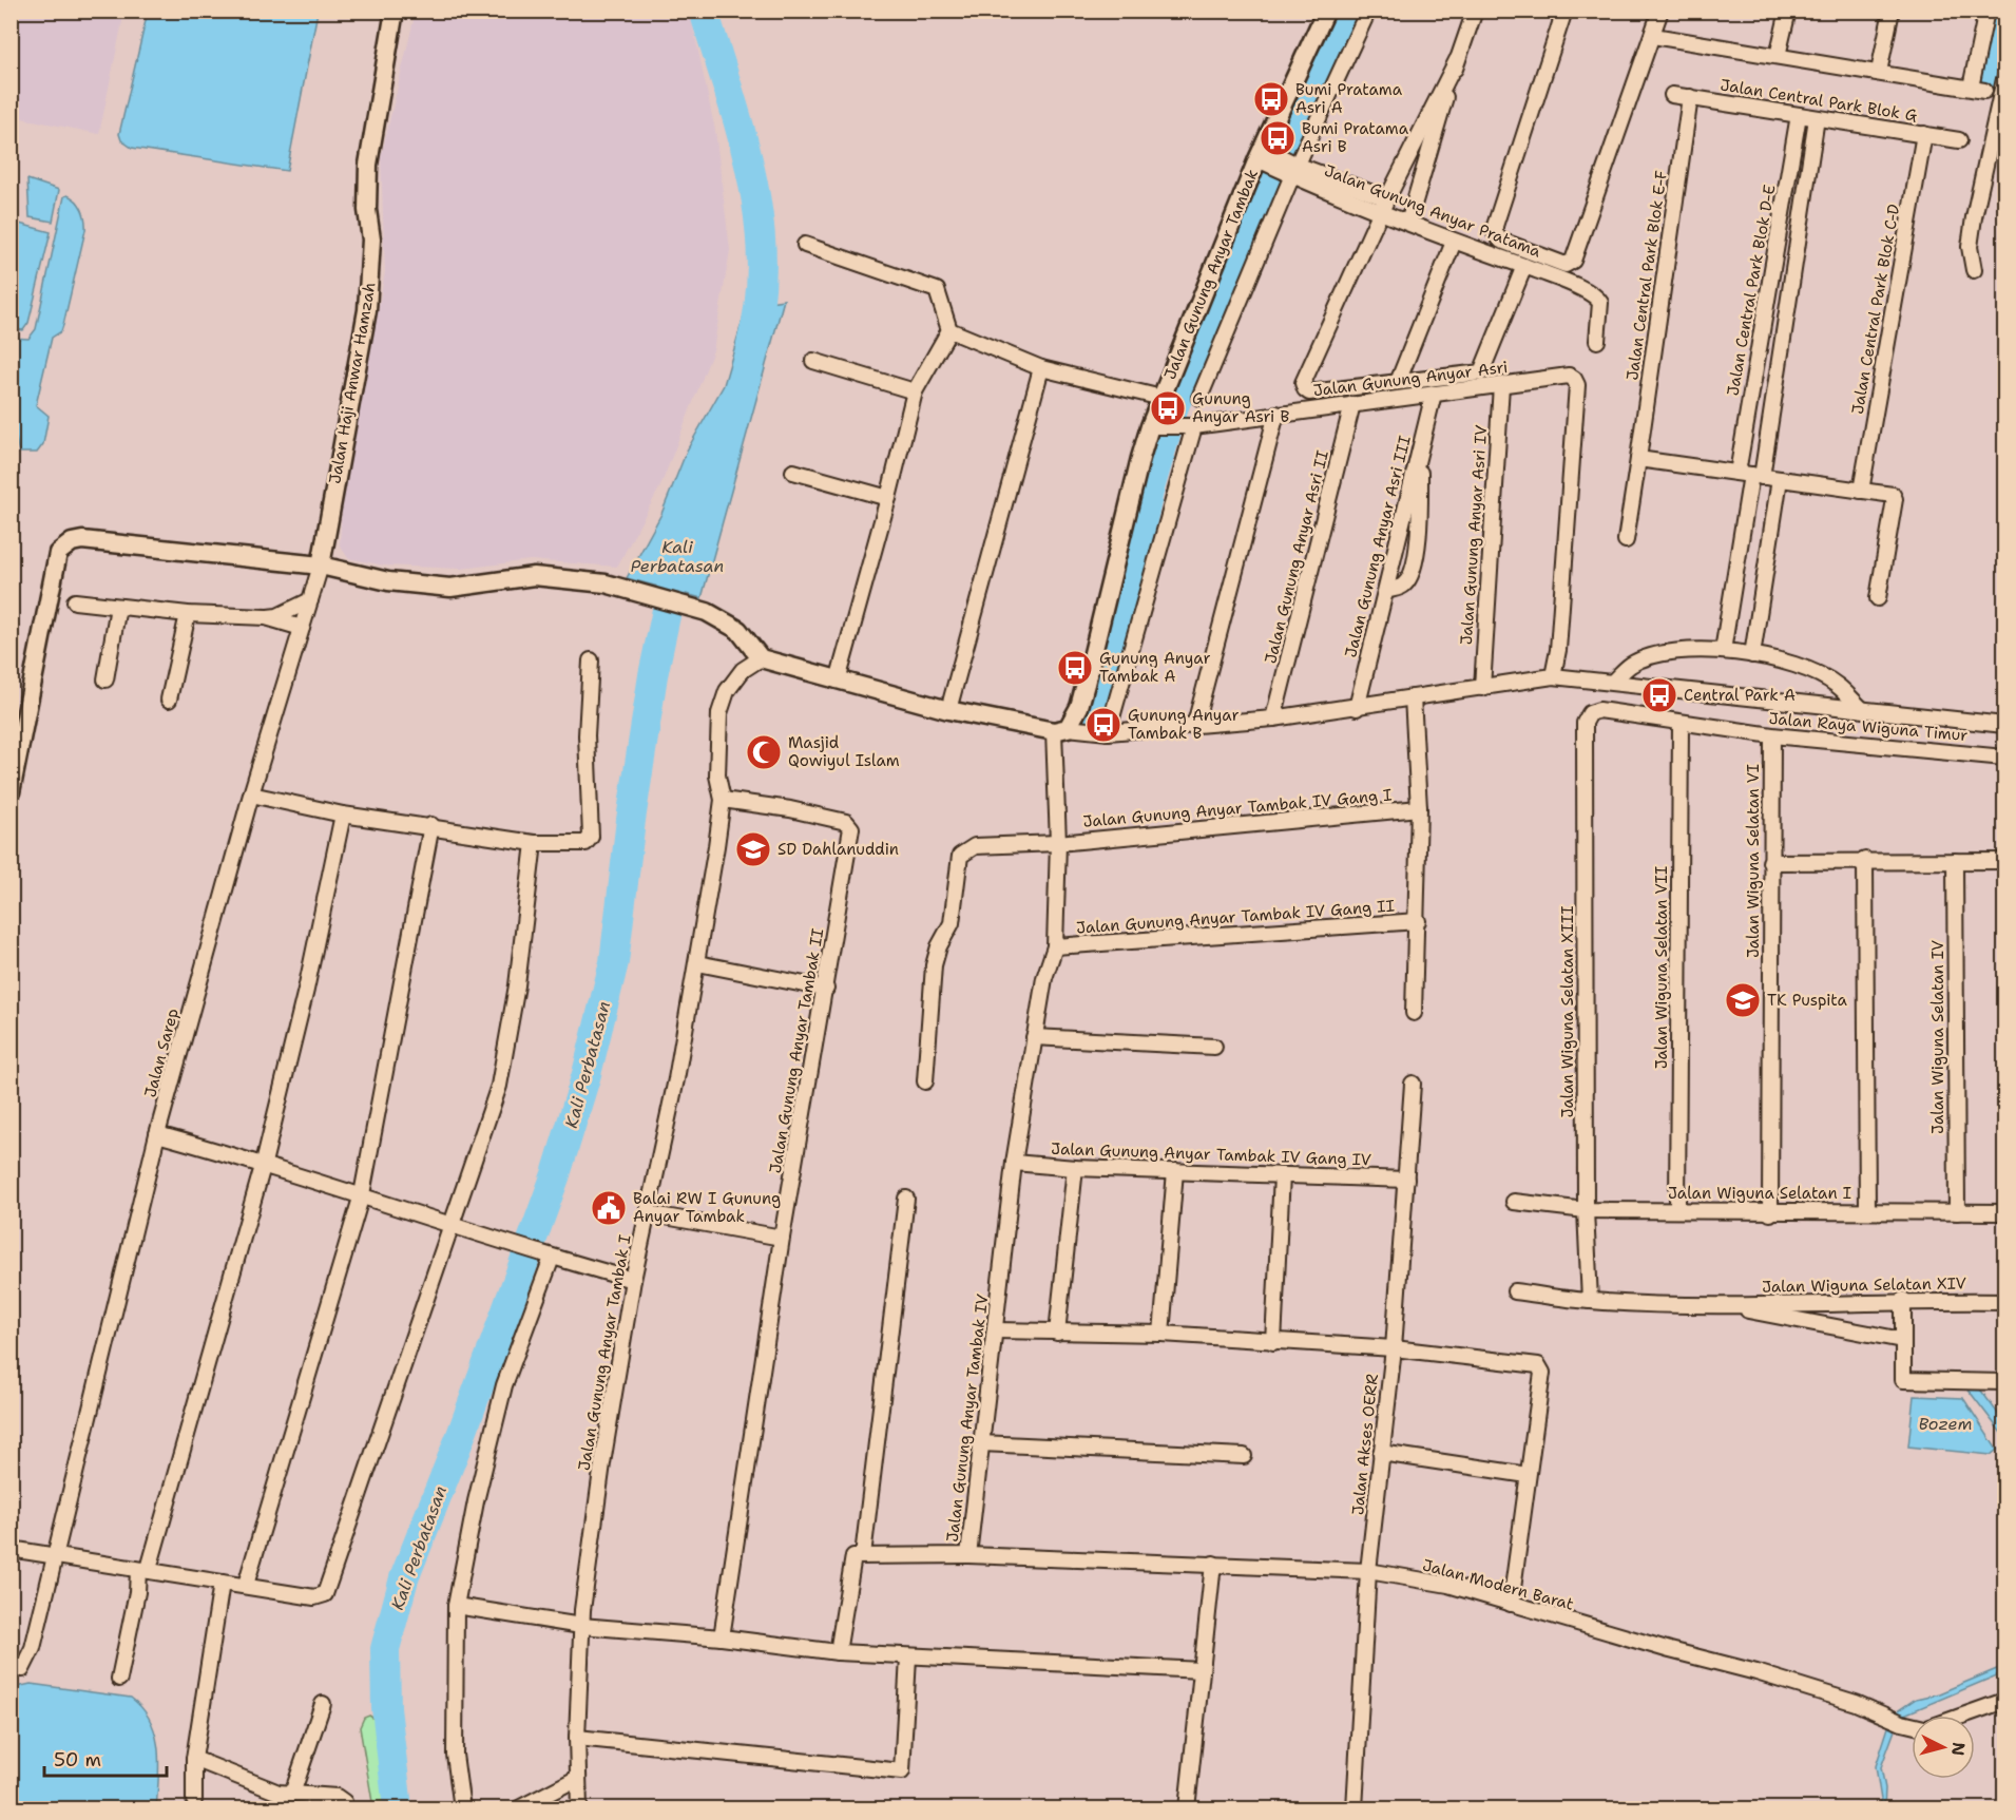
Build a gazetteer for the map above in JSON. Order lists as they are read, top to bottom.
{
  "streets": {
    "street": [
      "Jalan Central Park Blok G",
      "Jalan Gunung Anyar Pratama",
      "Jalan Gunung Anyar Tambak",
      "Jalan Central Park Blok E-F",
      "Jalan Central Park Blok D-E",
      "Jalan Central Park Blok C-D",
      "Jalan Gunung Anyar Asri",
      "Jalan Haji Anwar Hamzah",
      "Jalan Gunung Anyar Asri IV",
      "Jalan Gunung Anyar Asri III",
      "Jalan Gunung Anyar Asri II",
      "Jalan Raya Wiguna Timur",
      "Jalan Gunung Anyar Tambak IV Gang I",
      "Jalan Wiguna Selatan VI",
      "Jalan Gunung Anyar Tambak IV Gang II",
      "Jalan Wiguna Selatan VII",
      "Jalan Wiguna Selatan XIII",
      "Jalan Wiguna Selatan IV",
      "Jalan Gunung Anyar Tambak II",
      "Jalan Sarep",
      "Jalan Gunung Anyar Tambak IV Gang IV",
      "Jalan Wiguna Selatan I",
      "Jalan Wiguna Selatan XIV",
      "Jalan Gunung Anyar Tambak I",
      "Jalan Gunung Anyar Tambak IV",
      "Jalan Akses OERR",
      "Jalan Modern Barat"
    ]
  },
  "crossings": [
    ["Jalan Central Park Blok G", "Jalan Central Park Blok E-F"],
    ["Jalan Central Park Blok G", "Jalan Central Park Blok D-E"],
    ["Jalan Central Park Blok G", "Jalan Central Park Blok C-D"],
    ["Jalan Gunung Anyar Pratama", "Jalan Gunung Anyar Tambak"],
    ["Jalan Gunung Anyar Tambak", "Jalan Gunung Anyar Asri"],
    ["Jalan Gunung Anyar Tambak", "Jalan Raya Wiguna Timur"],
    ["Jalan Gunung Anyar Tambak", "Jalan Gunung Anyar Tambak IV"],
    ["Jalan Gunung Anyar Asri", "Jalan Gunung Anyar Asri IV"],
    ["Jalan Gunung Anyar Asri", "Jalan Gunung Anyar Asri III"],
    ["Jalan Gunung Anyar Asri", "Jalan Gunung Anyar Asri II"],
    ["Jalan Gunung Anyar Asri", "Jalan Raya Wiguna Timur"],
    ["Jalan Haji Anwar Hamzah", "Jalan Sarep"],
    ["Jalan Gunung Anyar Asri IV", "Jalan Raya Wiguna Timur"],
    ["Jalan Gunung Anyar Asri III", "Jalan Raya Wiguna Timur"],
    ["Jalan Gunung Anyar Asri II", "Jalan Raya Wiguna Timur"],
    ["Jalan Raya Wiguna Timur", "Jalan Wiguna Selatan VI"],
    ["Jalan Raya Wiguna Timur", "Jalan Wiguna Selatan VII"],
    ["Jalan Raya Wiguna Timur", "Jalan Wiguna Selatan XIII"],
    ["Jalan Raya Wiguna Timur", "Jalan Gunung Anyar Tambak IV"],
    ["Jalan Gunung Anyar Tambak IV Gang I", "Jalan Gunung Anyar Tambak IV"],
    ["Jalan Wiguna Selatan VI", "Jalan Wiguna Selatan I"],
    ["Jalan Gunung Anyar Tambak IV Gang II", "Jalan Gunung Anyar Tambak IV"],
    ["Jalan Wiguna Selatan VII", "Jalan Wiguna Selatan I"],
    ["Jalan Wiguna Selatan XIII", "Jalan Wiguna Selatan I"],
    ["Jalan Wiguna Selatan XIII", "Jalan Wiguna Selatan XIV"],
    ["Jalan Wiguna Selatan IV", "Jalan Wiguna Selatan I"],
    ["Jalan Gunung Anyar Tambak II", "Jalan Gunung Anyar Tambak I"],
    ["Jalan Gunung Anyar Tambak IV Gang IV", "Jalan Gunung Anyar Tambak IV"],
    ["Jalan Gunung Anyar Tambak IV Gang IV", "Jalan Akses OERR"],
    ["Jalan Gunung Anyar Tambak IV", "Jalan Modern Barat"],
    ["Jalan Akses OERR", "Jalan Modern Barat"]
  ],
  "water": ["Kali Perbatasan", "Bozem"],
  "places": {
    "bus stop": [
      "Bumi Pratama Asri A",
      "Bumi Pratama Asri B",
      "Gunung Anyar Asri B",
      "Gunung Anyar Tambak A",
      "Central Park A",
      "Gunung Anyar Tambak B"
    ],
    "mosque": ["Masjid Qowiyul Islam"],
    "school or university": ["SD Dahlanuddin", "TK Puspita"],
    "public building": ["Balai RW I Gunung Anyar Tambak"]
  },
  "scale_bar": "50 m",
  "north": "right"
}
